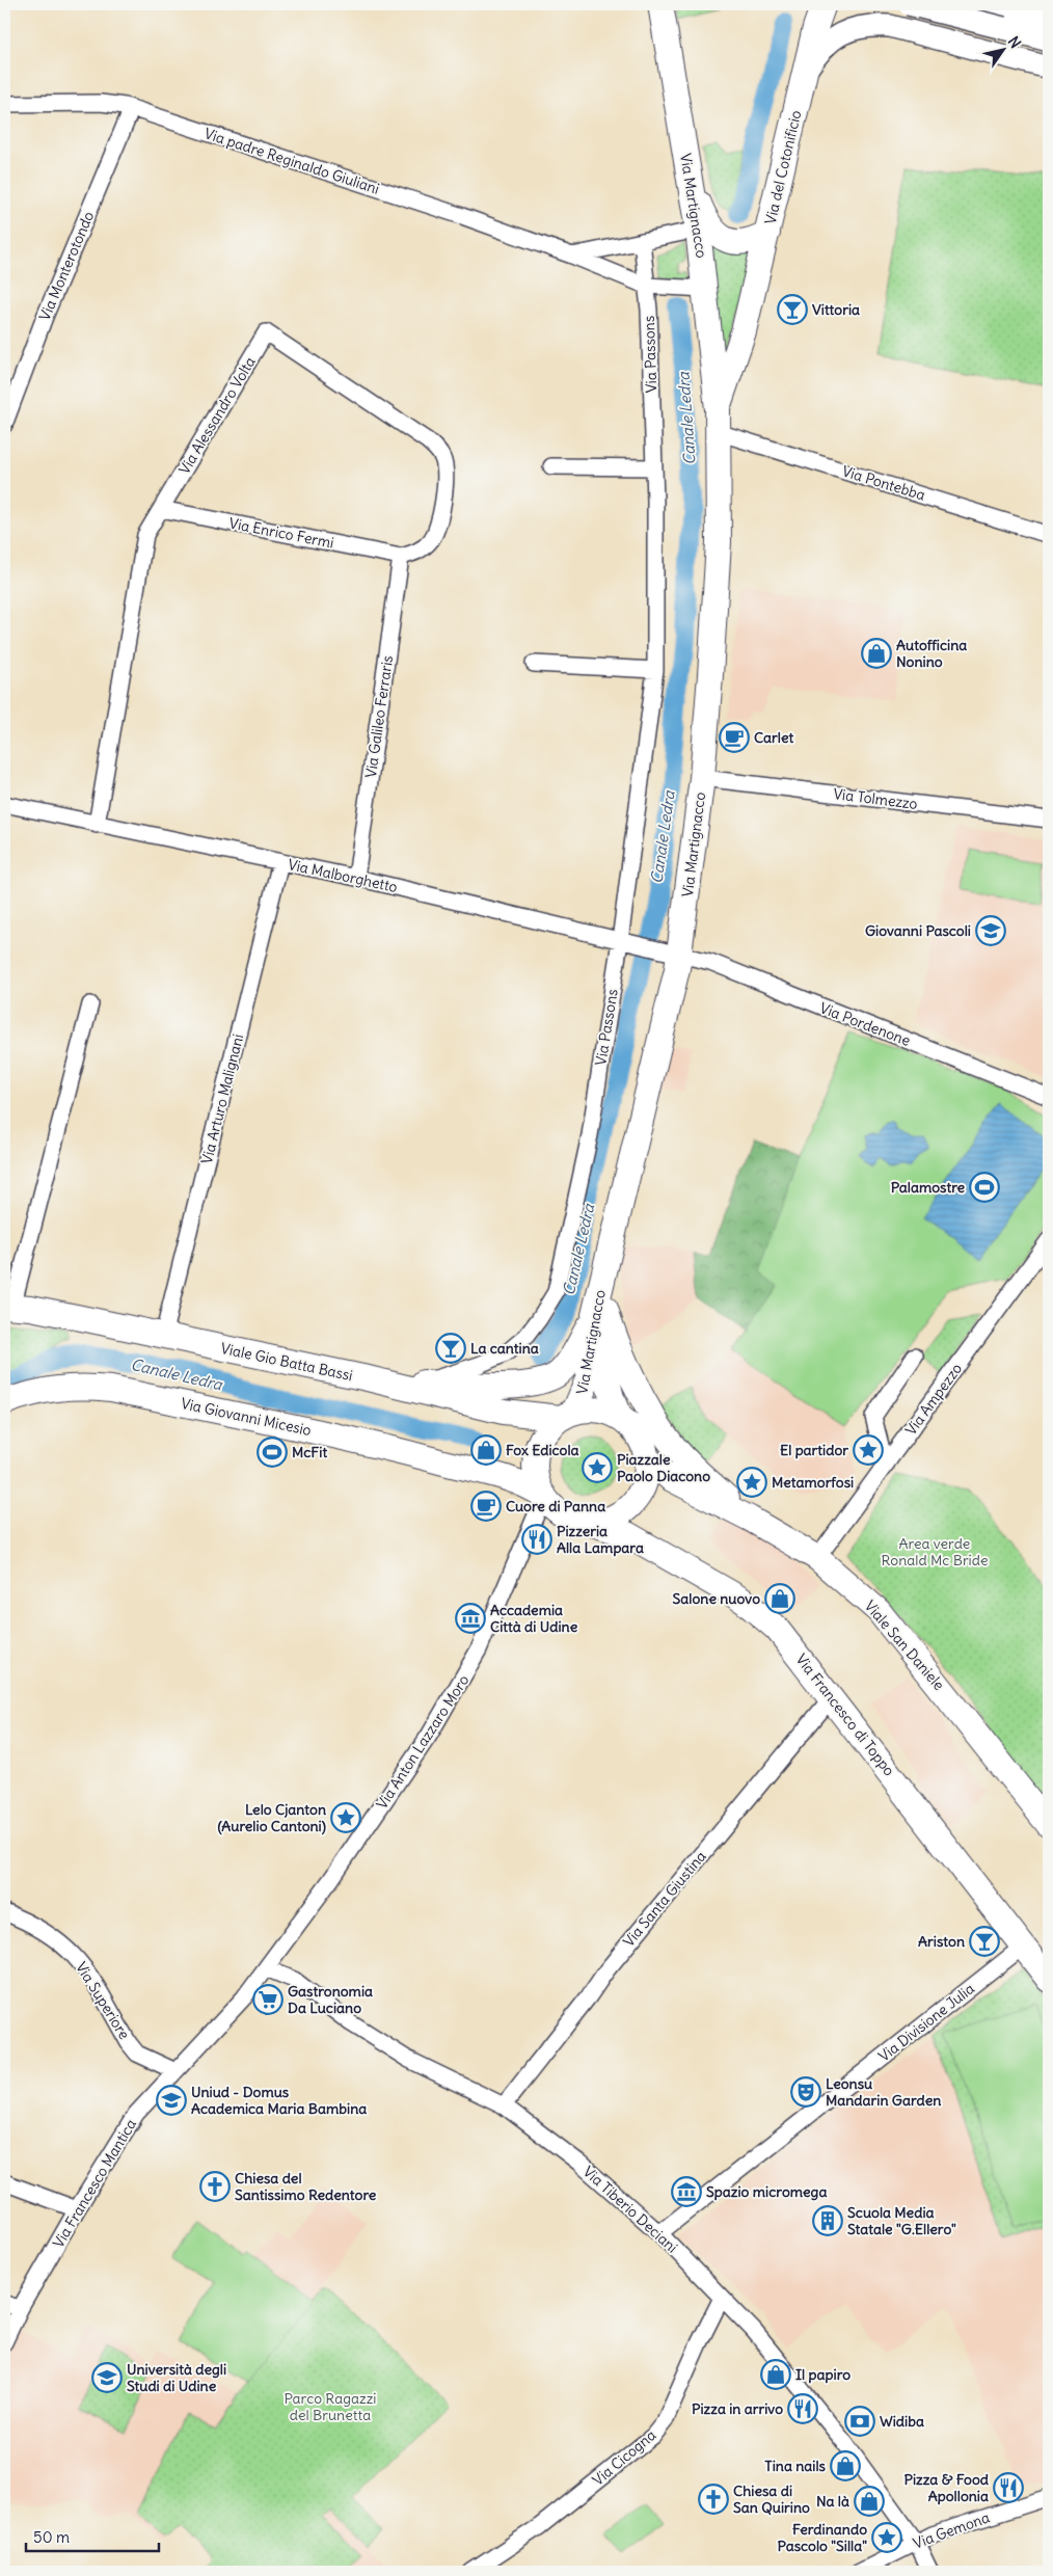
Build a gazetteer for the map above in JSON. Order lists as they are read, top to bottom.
{
  "streets": {
    "main road": [
      "Via del Cotonificio",
      "Via Martignacco",
      "Viale Gio Batta Bassi",
      "Via Giovanni Micesio",
      "Viale San Daniele",
      "Via Francesco di Toppo"
    ],
    "street": [
      "Via padre Reginaldo Giuliani",
      "Via Monterotondo",
      "Via Passons",
      "Via Alessandro Volta",
      "Via Pontebba",
      "Via Enrico Fermi",
      "Via Galileo Ferraris",
      "Via Tolmezzo",
      "Via Malborghetto",
      "Via Pordenone",
      "Via Arturo Malignani",
      "Via Ampezzo",
      "Via Anton Lazzaro Moro",
      "Via Santa Giustina",
      "Via Superiore",
      "Via Divisione Julia",
      "Via Francesco Mantica",
      "Via Tiberio Deciani",
      "Via Cicogna",
      "Via Gemona"
    ]
  },
  "crossings": [
    ["Via padre Reginaldo Giuliani", "Via Martignacco"],
    ["Via padre Reginaldo Giuliani", "Via Monterotondo"],
    ["Via padre Reginaldo Giuliani", "Via Passons"],
    ["Via del Cotonificio", "Via Martignacco"],
    ["Via Martignacco", "Via Pontebba"],
    ["Via Martignacco", "Via Tolmezzo"],
    ["Via Martignacco", "Via Malborghetto"],
    ["Via Martignacco", "Via Pordenone"],
    ["Via Martignacco", "Viale Gio Batta Bassi"],
    ["Via Martignacco", "Via Giovanni Micesio"],
    ["Via Martignacco", "Viale San Daniele"],
    ["Via Martignacco", "Via Francesco di Toppo"],
    ["Via Martignacco", "Via Anton Lazzaro Moro"],
    ["Via Passons", "Via Malborghetto"],
    ["Via Alessandro Volta", "Via Enrico Fermi"],
    ["Via Alessandro Volta", "Via Galileo Ferraris"],
    ["Via Alessandro Volta", "Via Malborghetto"],
    ["Via Enrico Fermi", "Via Galileo Ferraris"],
    ["Via Galileo Ferraris", "Via Malborghetto"],
    ["Via Malborghetto", "Via Pordenone"],
    ["Via Malborghetto", "Via Arturo Malignani"],
    ["Via Arturo Malignani", "Viale Gio Batta Bassi"],
    ["Viale Gio Batta Bassi", "Via Giovanni Micesio"],
    ["Viale Gio Batta Bassi", "Viale San Daniele"],
    ["Viale Gio Batta Bassi", "Via Francesco di Toppo"],
    ["Viale Gio Batta Bassi", "Via Anton Lazzaro Moro"],
    ["Via Ampezzo", "Viale San Daniele"],
    ["Via Giovanni Micesio", "Viale San Daniele"],
    ["Via Giovanni Micesio", "Via Francesco di Toppo"],
    ["Via Giovanni Micesio", "Via Anton Lazzaro Moro"],
    ["Viale San Daniele", "Via Francesco di Toppo"],
    ["Viale San Daniele", "Via Anton Lazzaro Moro"],
    ["Via Francesco di Toppo", "Via Anton Lazzaro Moro"],
    ["Via Francesco di Toppo", "Via Santa Giustina"],
    ["Via Francesco di Toppo", "Via Divisione Julia"],
    ["Via Anton Lazzaro Moro", "Via Francesco Mantica"],
    ["Via Anton Lazzaro Moro", "Via Tiberio Deciani"],
    ["Via Santa Giustina", "Via Tiberio Deciani"],
    ["Via Superiore", "Via Francesco Mantica"],
    ["Via Divisione Julia", "Via Tiberio Deciani"],
    ["Via Francesco Mantica", "Via Tiberio Deciani"],
    ["Via Tiberio Deciani", "Via Cicogna"],
    ["Via Tiberio Deciani", "Via Gemona"]
  ],
  "water": ["Canale Ledra"],
  "parks": ["Area verde Ronald Mc Bride", "Parco Ragazzi del Brunetta"],
  "places": {
    "bar": ["Vittoria", "La cantina", "Ariston"],
    "shop": [
      "Autofficina Nonino",
      "Fox Edicola",
      "Salone nuovo",
      "Il papiro",
      "Tina nails",
      "Na là"
    ],
    "cafe": ["Carlet", "Cuore di Panna"],
    "school or university": ["Giovanni Pascoli", "Uniud - Domus Academica Maria Bambina", "Università degli Studi di Udine"],
    "sports": ["Palamostre", "McFit"],
    "place": [
      "El partidor",
      "Piazzale Paolo Diacono",
      "Metamorfosi",
      "Lelo Cjanton (Aurelio Cantoni)",
      "Ferdinando Pascolo \"Silla\""
    ],
    "restaurant": ["Pizzeria Alla Lampara", "Pizza in arrivo", "Pizza & Food Apollonia"],
    "museum": ["Accademia Città di Udine", "Spazio micromega"],
    "supermarket": ["Gastronomia Da Luciano"],
    "theatre": ["Leonsu Mandarin Garden"],
    "church": ["Chiesa del Santissimo Redentore", "Chiesa di San Quirino"],
    "building": ["Scuola Media Statale \"G.Ellero\""],
    "bank": ["Widiba"]
  },
  "scale_bar": "50 m",
  "north": "top right"
}
